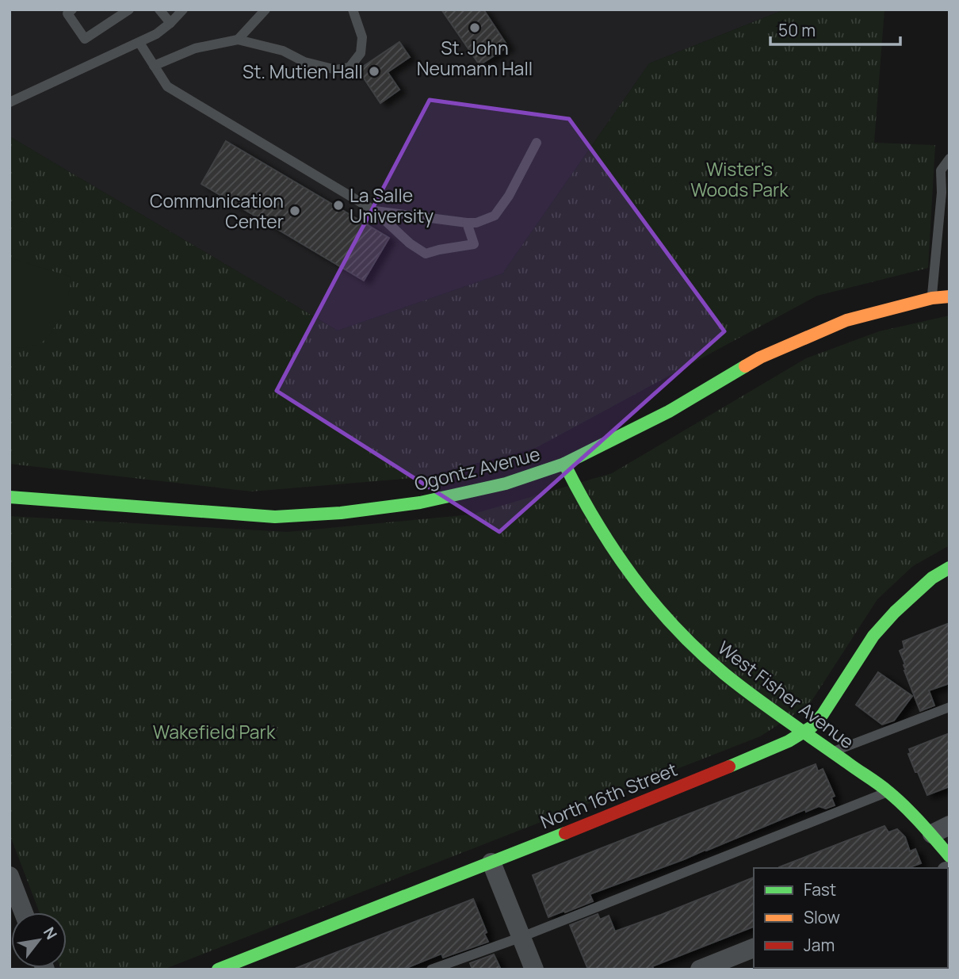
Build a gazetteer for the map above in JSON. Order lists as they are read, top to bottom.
{
  "streets": {
    "street": ["Ogontz Avenue", "West Fisher Avenue", "North 16th Street"]
  },
  "crossings": [
    ["Ogontz Avenue", "West Fisher Avenue"],
    ["West Fisher Avenue", "North 16th Street"]
  ],
  "parks": ["Wister's Woods Park", "Wakefield Park"],
  "places": [
    "St. John Neumann Hall",
    "St. Mutien Hall",
    "La Salle University",
    "Communication Center"
  ],
  "legend": ["Fast", "Slow", "Jam"],
  "scale_bar": "50 m",
  "north": "top right"
}
